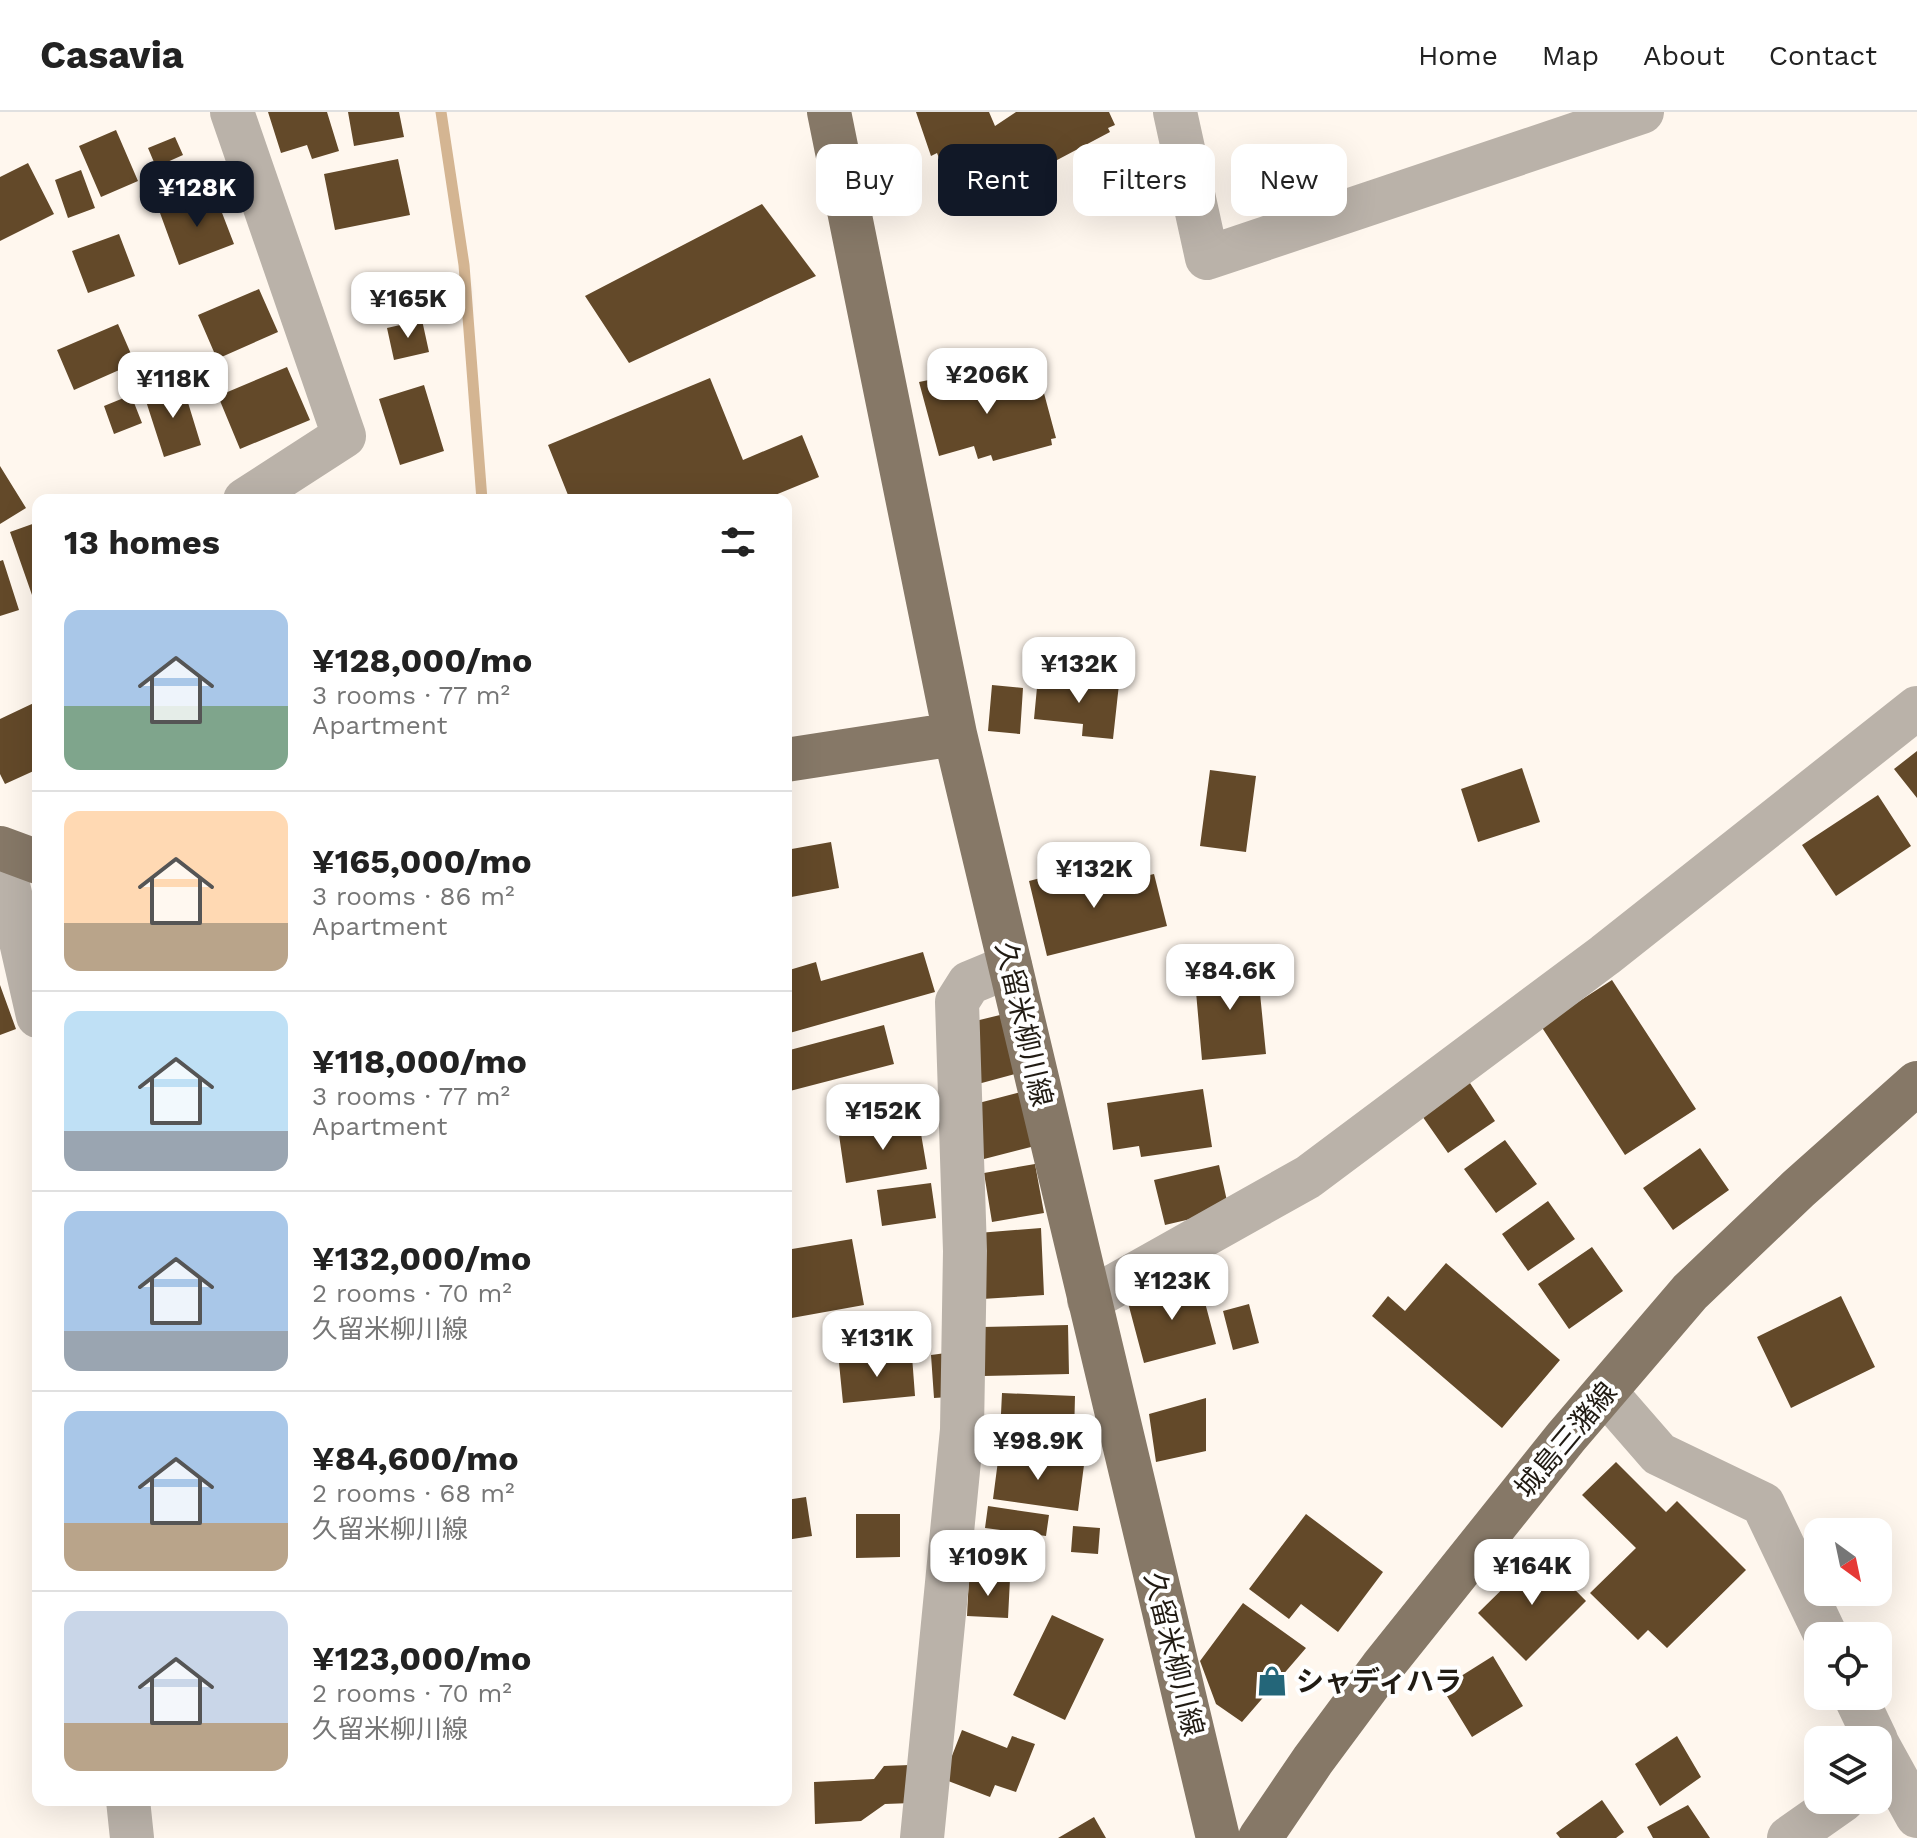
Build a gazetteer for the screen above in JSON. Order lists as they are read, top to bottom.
{
  "streets": {
    "main road": ["久留米柳川線", "城島三潴線"]
  },
  "places": {
    "shop": ["シャディハラ"]
  },
  "north": "bottom right",
  "page": {
    "header": "Casavia",
    "nav": [
      "Home",
      "Map",
      "About",
      "Contact"
    ],
    "chip": [
      "Buy",
      "Rent",
      "Filters",
      "New"
    ],
    "price": [
      "¥128K",
      "¥165K",
      "¥206K",
      "¥118K",
      "¥132K",
      "¥132K",
      "¥84.6K",
      "¥152K",
      "¥123K",
      "¥131K",
      "¥98.9K",
      "¥109K",
      "¥164K"
    ],
    "heading": "13 homes",
    "list": [
      {
        "name": "¥128,000/mo",
        "note": "3 rooms · 77 m² · Apartment"
      },
      {
        "name": "¥165,000/mo",
        "note": "3 rooms · 86 m² · Apartment"
      },
      {
        "name": "¥118,000/mo",
        "note": "3 rooms · 77 m² · Apartment"
      },
      {
        "name": "¥132,000/mo",
        "note": "2 rooms · 70 m² · 久留米柳川線"
      },
      {
        "name": "¥84,600/mo",
        "note": "2 rooms · 68 m² · 久留米柳川線"
      },
      {
        "name": "¥123,000/mo",
        "note": "2 rooms · 70 m² · 久留米柳川線"
      }
    ]
  }
}
